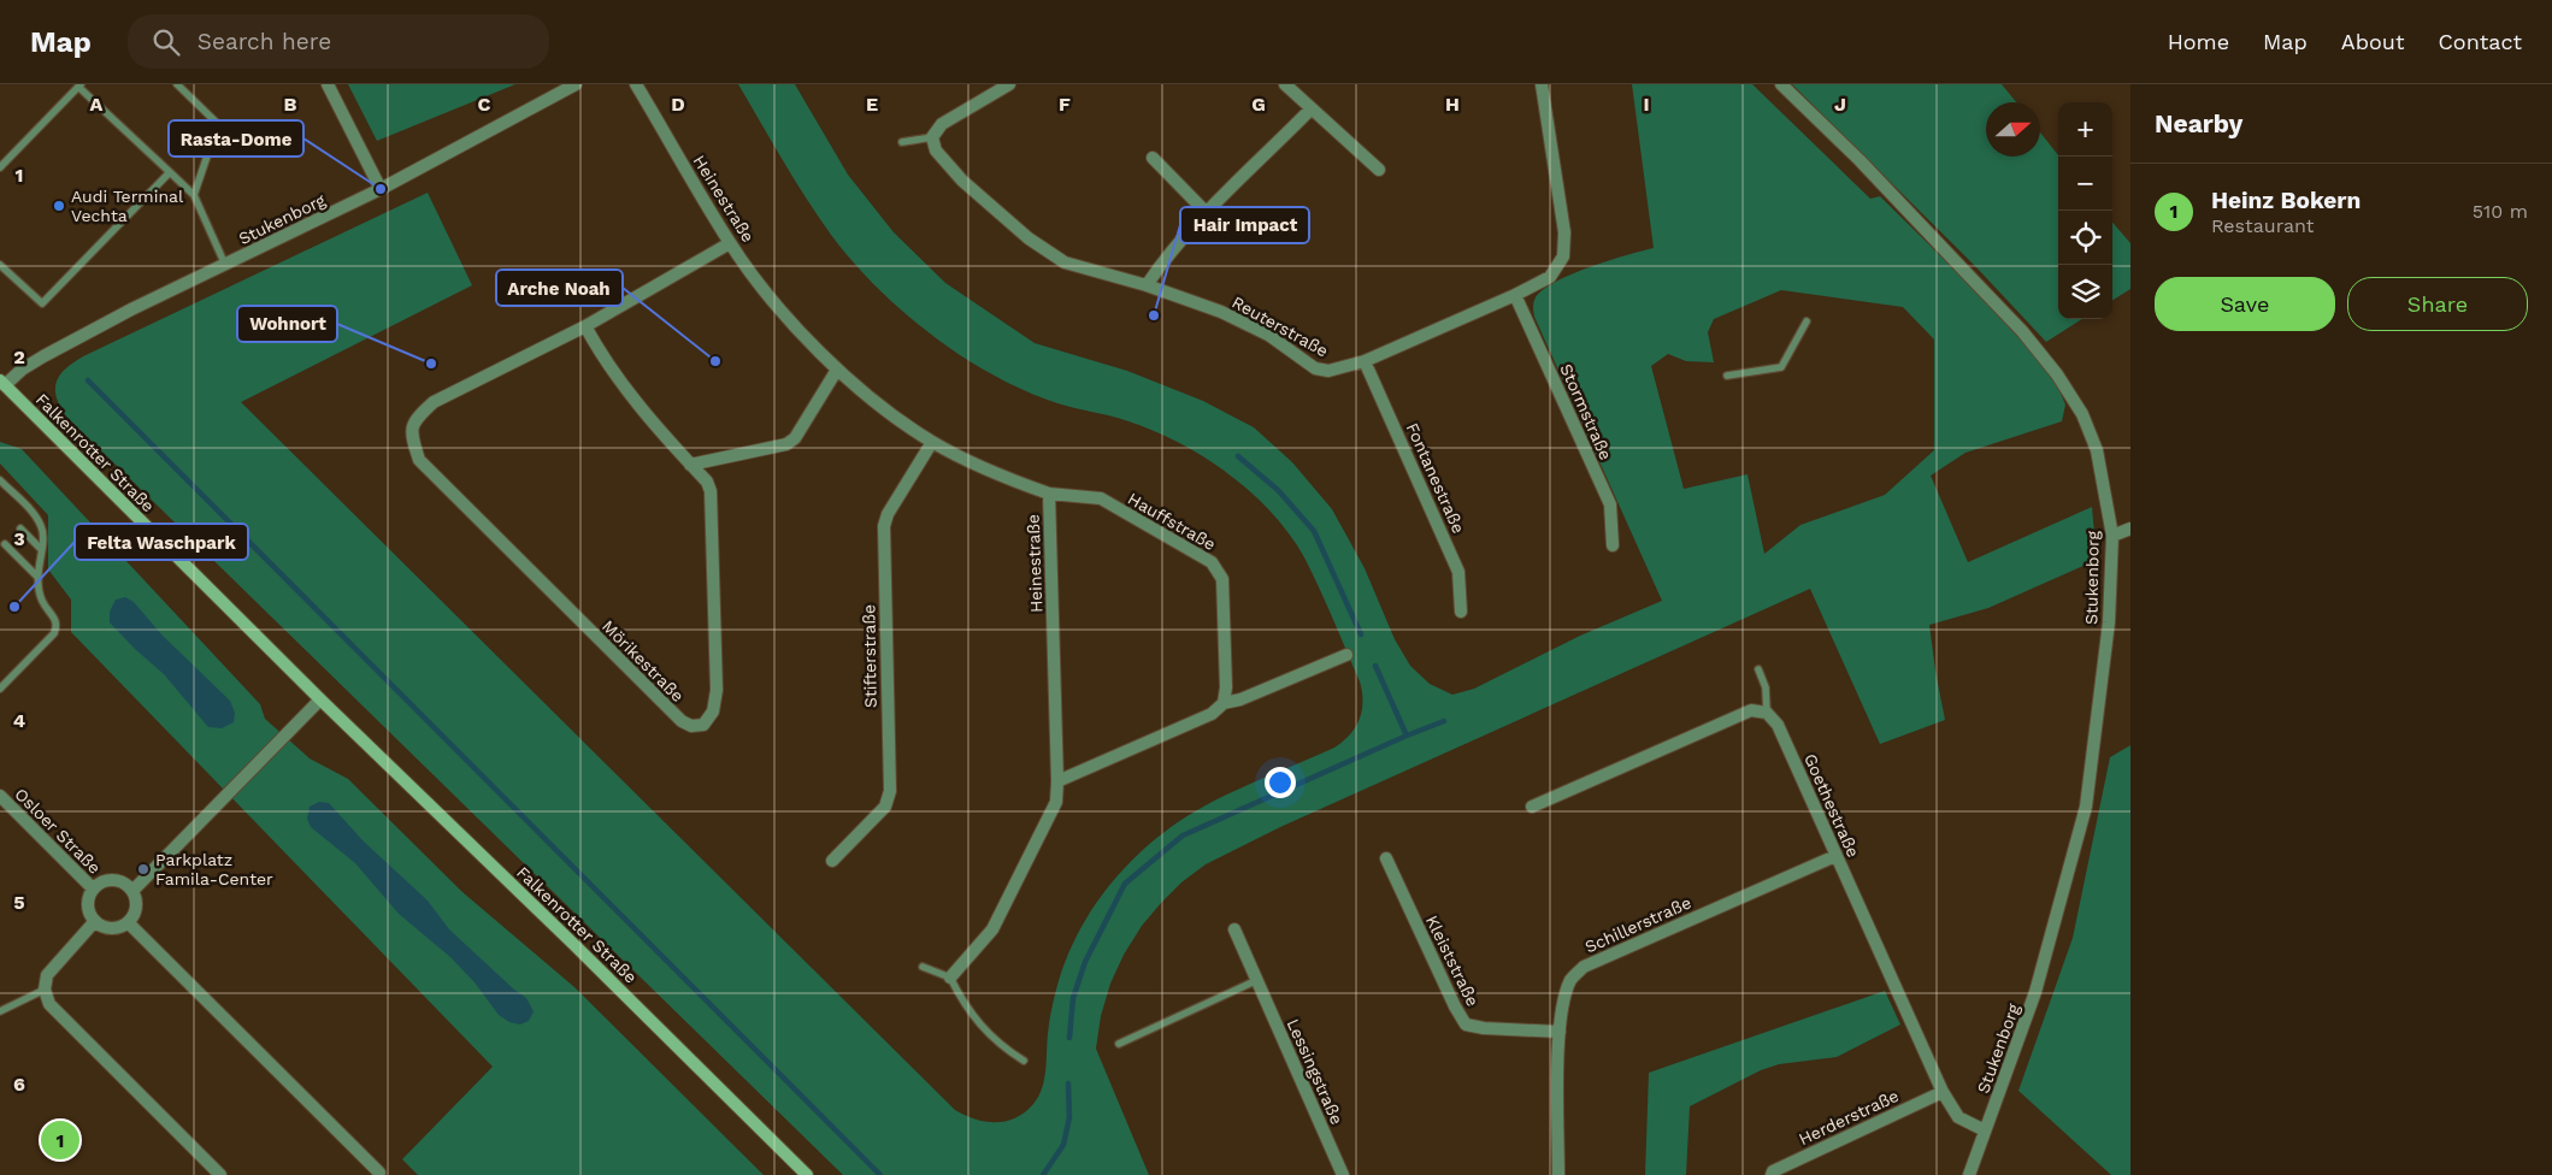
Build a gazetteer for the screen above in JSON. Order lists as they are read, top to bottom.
{
  "streets": {
    "main road": ["Falkenrotter Straße"],
    "street": [
      "Heinestraße",
      "Stukenborg",
      "Reuterstraße",
      "Stormstraße",
      "Fontanestraße",
      "Hauffstraße",
      "Stifterstraße",
      "Mörikestraße",
      "Goethestraße",
      "Osloer Straße",
      "Schillerstraße",
      "Kleiststraße",
      "Lessingstraße",
      "Herderstraße"
    ]
  },
  "crossings": [
    ["Heinestraße", "Hauffstraße"],
    ["Heinestraße", "Stifterstraße"],
    ["Heinestraße", "Mörikestraße"],
    ["Stukenborg", "Falkenrotter Straße"],
    ["Stukenborg", "Goethestraße"],
    ["Reuterstraße", "Stormstraße"],
    ["Reuterstraße", "Fontanestraße"],
    ["Goethestraße", "Schillerstraße"],
    ["Goethestraße", "Herderstraße"],
    ["Schillerstraße", "Kleiststraße"]
  ],
  "places": [
    "Rasta-Dome",
    "Audi Terminal Vechta",
    "Hair Impact",
    "Arche Noah",
    "Wohnort",
    "Felta Waschpark",
    "Parkplatz Famila-Center"
  ],
  "north": "right",
  "page": {
    "header": "Map",
    "search": "Search here",
    "nav": [
      "Home",
      "Map",
      "About",
      "Contact"
    ],
    "heading": "Nearby",
    "map_buttons": ["+", "−"],
    "list": [
      {
        "mark": "1",
        "name": "Heinz Bokern",
        "note": "Restaurant",
        "value": "510 m"
      }
    ],
    "buttons": ["Save", "Share"],
    "pins": "1"
  },
  "grid": {
    "columns": [
      "A",
      "B",
      "C",
      "D",
      "E",
      "F",
      "G",
      "H",
      "I",
      "J"
    ],
    "rows": [
      "1",
      "2",
      "3",
      "4",
      "5",
      "6"
    ]
  }
}
